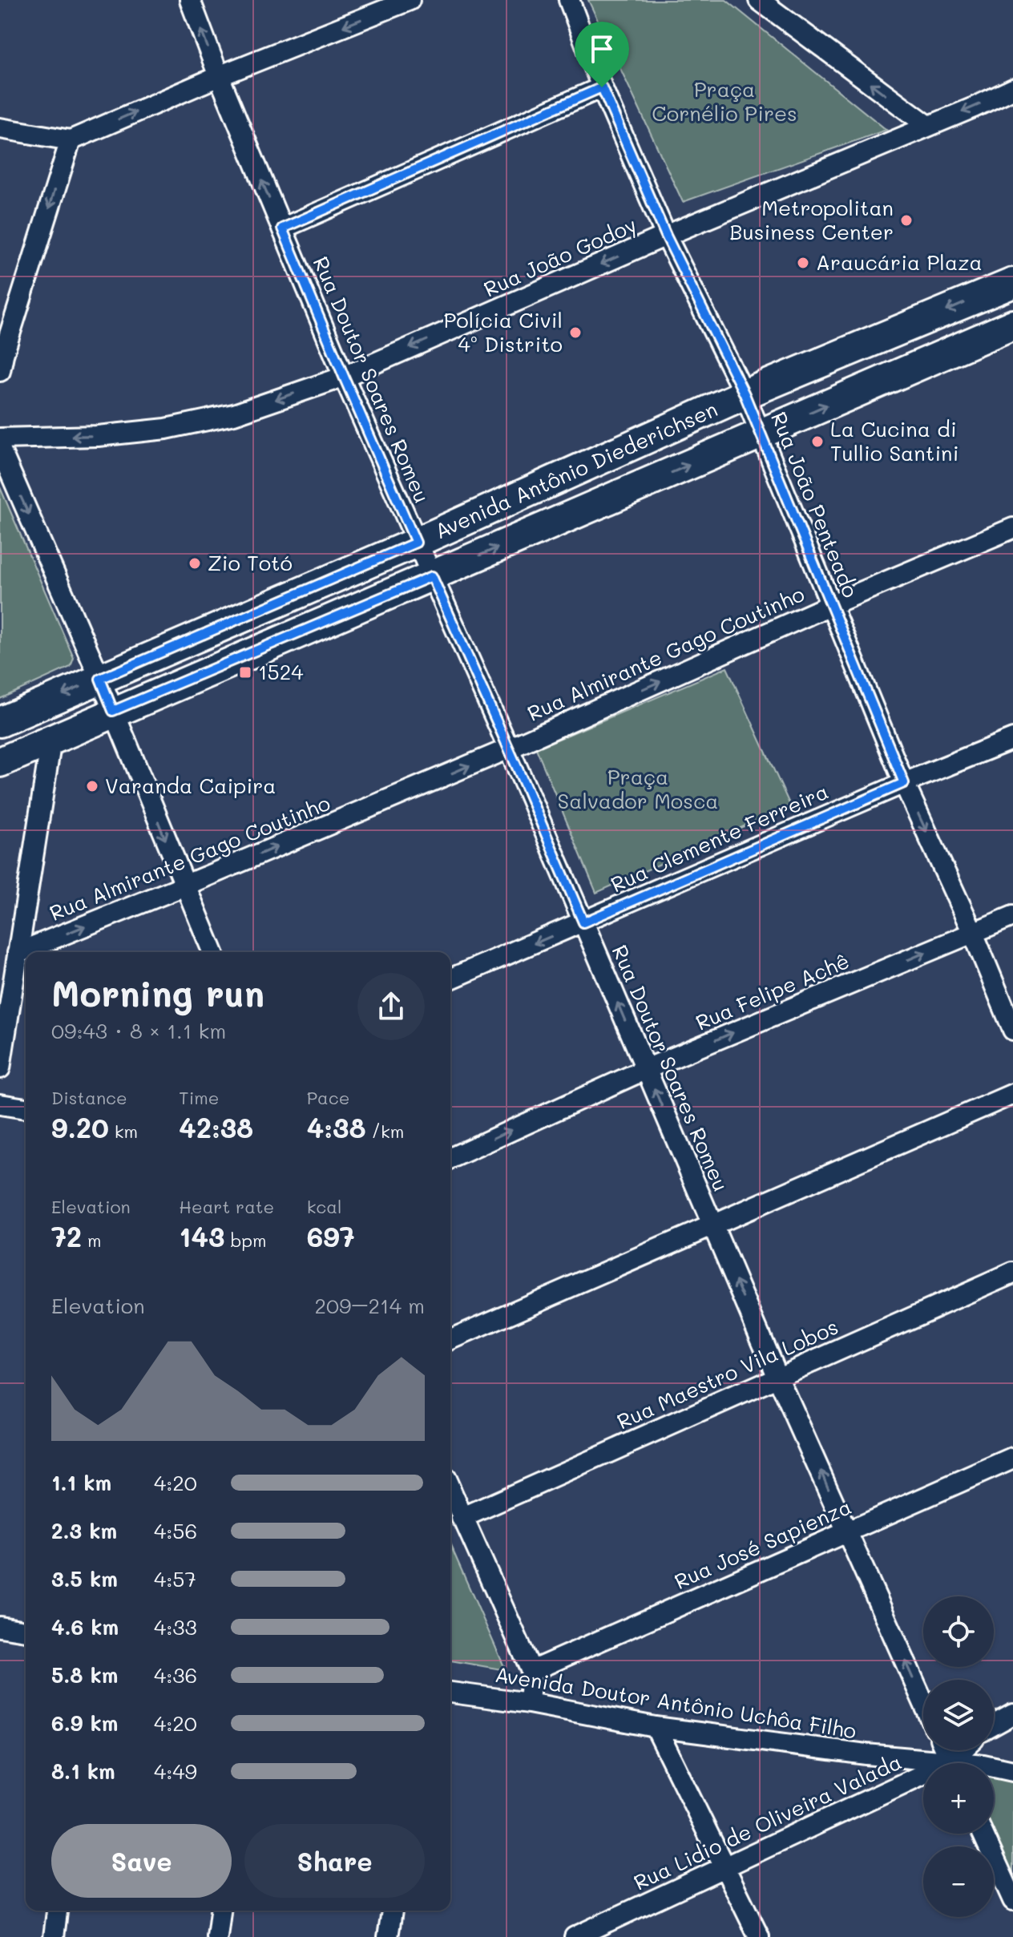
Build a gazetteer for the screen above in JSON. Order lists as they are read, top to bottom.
{
  "streets": {
    "main road": ["Avenida Antônio Diederichsen"],
    "street": [
      "Rua João Godoy",
      "Rua Doutor Soares Romeu",
      "Rua João Penteado",
      "Rua Almirante Gago Coutinho",
      "Rua Clemente Ferreira",
      "Rua Felipe Achê",
      "Rua Maestro Vila Lobos",
      "Rua José Sapienza",
      "Avenida Doutor Antônio Uchôa Filho",
      "Rua Lidio de Oliveira Valada"
    ]
  },
  "crossings": [
    ["Rua João Godoy", "Rua Doutor Soares Romeu"],
    ["Rua João Godoy", "Rua João Penteado"],
    ["Rua Doutor Soares Romeu", "Avenida Antônio Diederichsen"],
    ["Rua Doutor Soares Romeu", "Rua Almirante Gago Coutinho"],
    ["Rua Doutor Soares Romeu", "Rua Clemente Ferreira"],
    ["Rua Doutor Soares Romeu", "Rua Felipe Achê"],
    ["Rua Doutor Soares Romeu", "Rua Maestro Vila Lobos"],
    ["Rua Doutor Soares Romeu", "Rua José Sapienza"],
    ["Avenida Antônio Diederichsen", "Rua João Penteado"],
    ["Rua João Penteado", "Rua Almirante Gago Coutinho"],
    ["Rua João Penteado", "Rua Clemente Ferreira"],
    ["Rua João Penteado", "Rua Felipe Achê"]
  ],
  "one_way": ["Rua Doutor Soares Romeu", "Rua Almirante Gago Coutinho"],
  "parks": ["Praça Cornélio Pires", "Praça Salvador Mosca"],
  "places": {
    "other": [
      "Metropolitan Business Center",
      "Araucária Plaza",
      "Polícia Civil 4º Distrito",
      "La Cucina di Tullio Santini",
      "Zio Totó",
      "Varanda Caipira"
    ],
    "transit": ["1524"]
  },
  "page": {
    "heading": ["Morning run", "09:43 · 8 × 1.1 km"],
    "stats": [
      ["Distance", "9.20 km"],
      ["Time", "42:38"],
      ["Pace", "4:38 /km"],
      ["Elevation", "72 m"],
      ["Heart rate", "143 bpm"],
      ["kcal", "697"]
    ],
    "chart": ["Elevation", "209–214 m"],
    "list": [
      {
        "name": "1.1 km",
        "note": "4:20"
      },
      {
        "name": "2.3 km",
        "note": "4:56"
      },
      {
        "name": "3.5 km",
        "note": "4:57"
      },
      {
        "name": "4.6 km",
        "note": "4:33"
      },
      {
        "name": "5.8 km",
        "note": "4:36"
      },
      {
        "name": "6.9 km",
        "note": "4:20"
      },
      {
        "name": "8.1 km",
        "note": "4:49"
      }
    ],
    "map_buttons": ["+", "−"],
    "buttons": ["Save", "Share"]
  }
}
